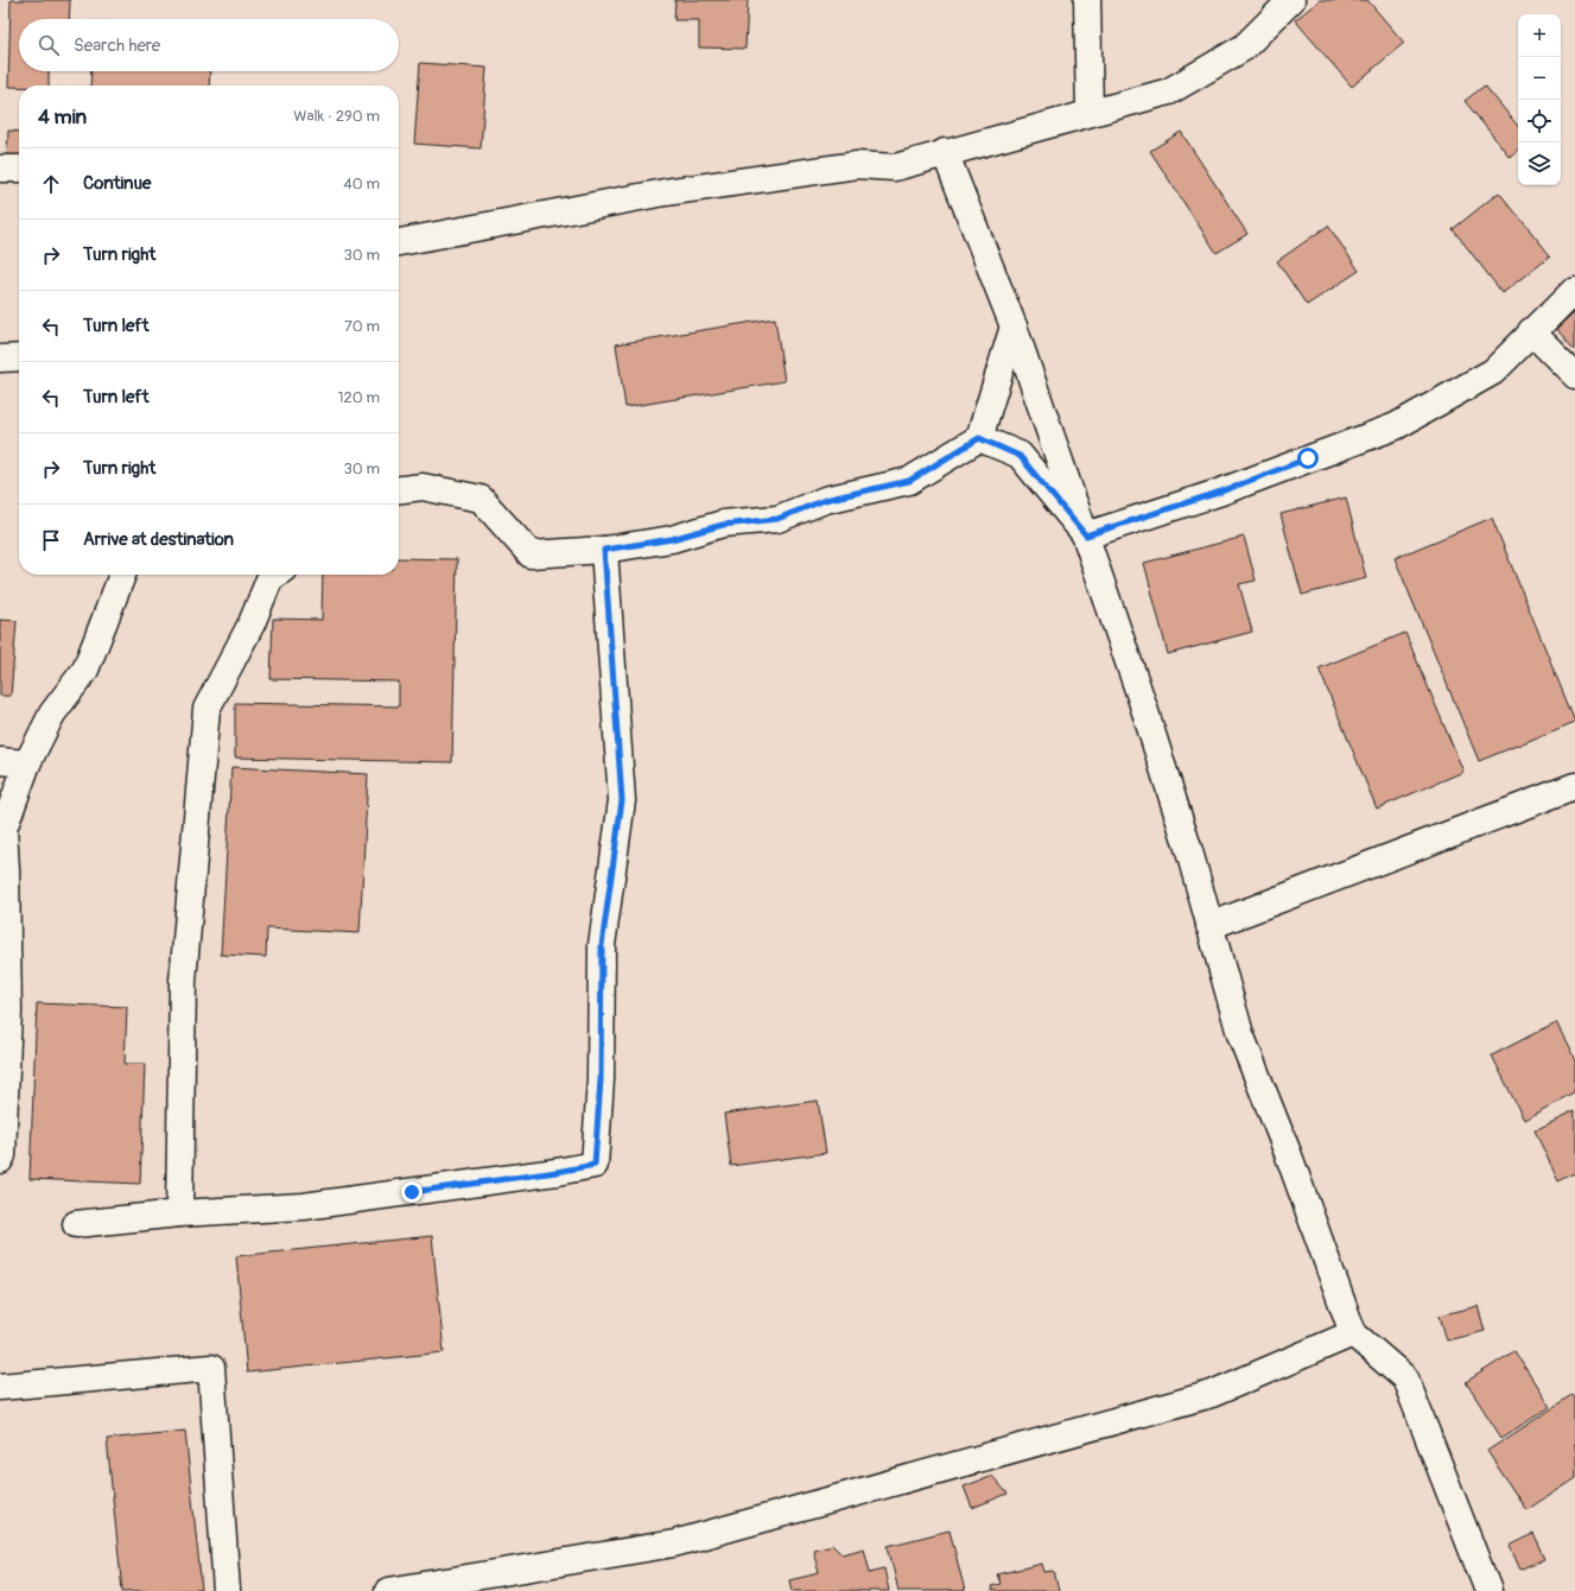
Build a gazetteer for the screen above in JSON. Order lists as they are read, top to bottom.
{
  "page": {
    "map_buttons": ["+", "−"],
    "search": "Search here",
    "heading": ["4 min", "Walk · 290 m"],
    "list": [
      ["Continue", "40 m"],
      ["Turn right", "30 m"],
      ["Turn left", "70 m"],
      ["Turn left", "120 m"],
      ["Turn right", "30 m"],
      "Arrive at destination"
    ]
  }
}
